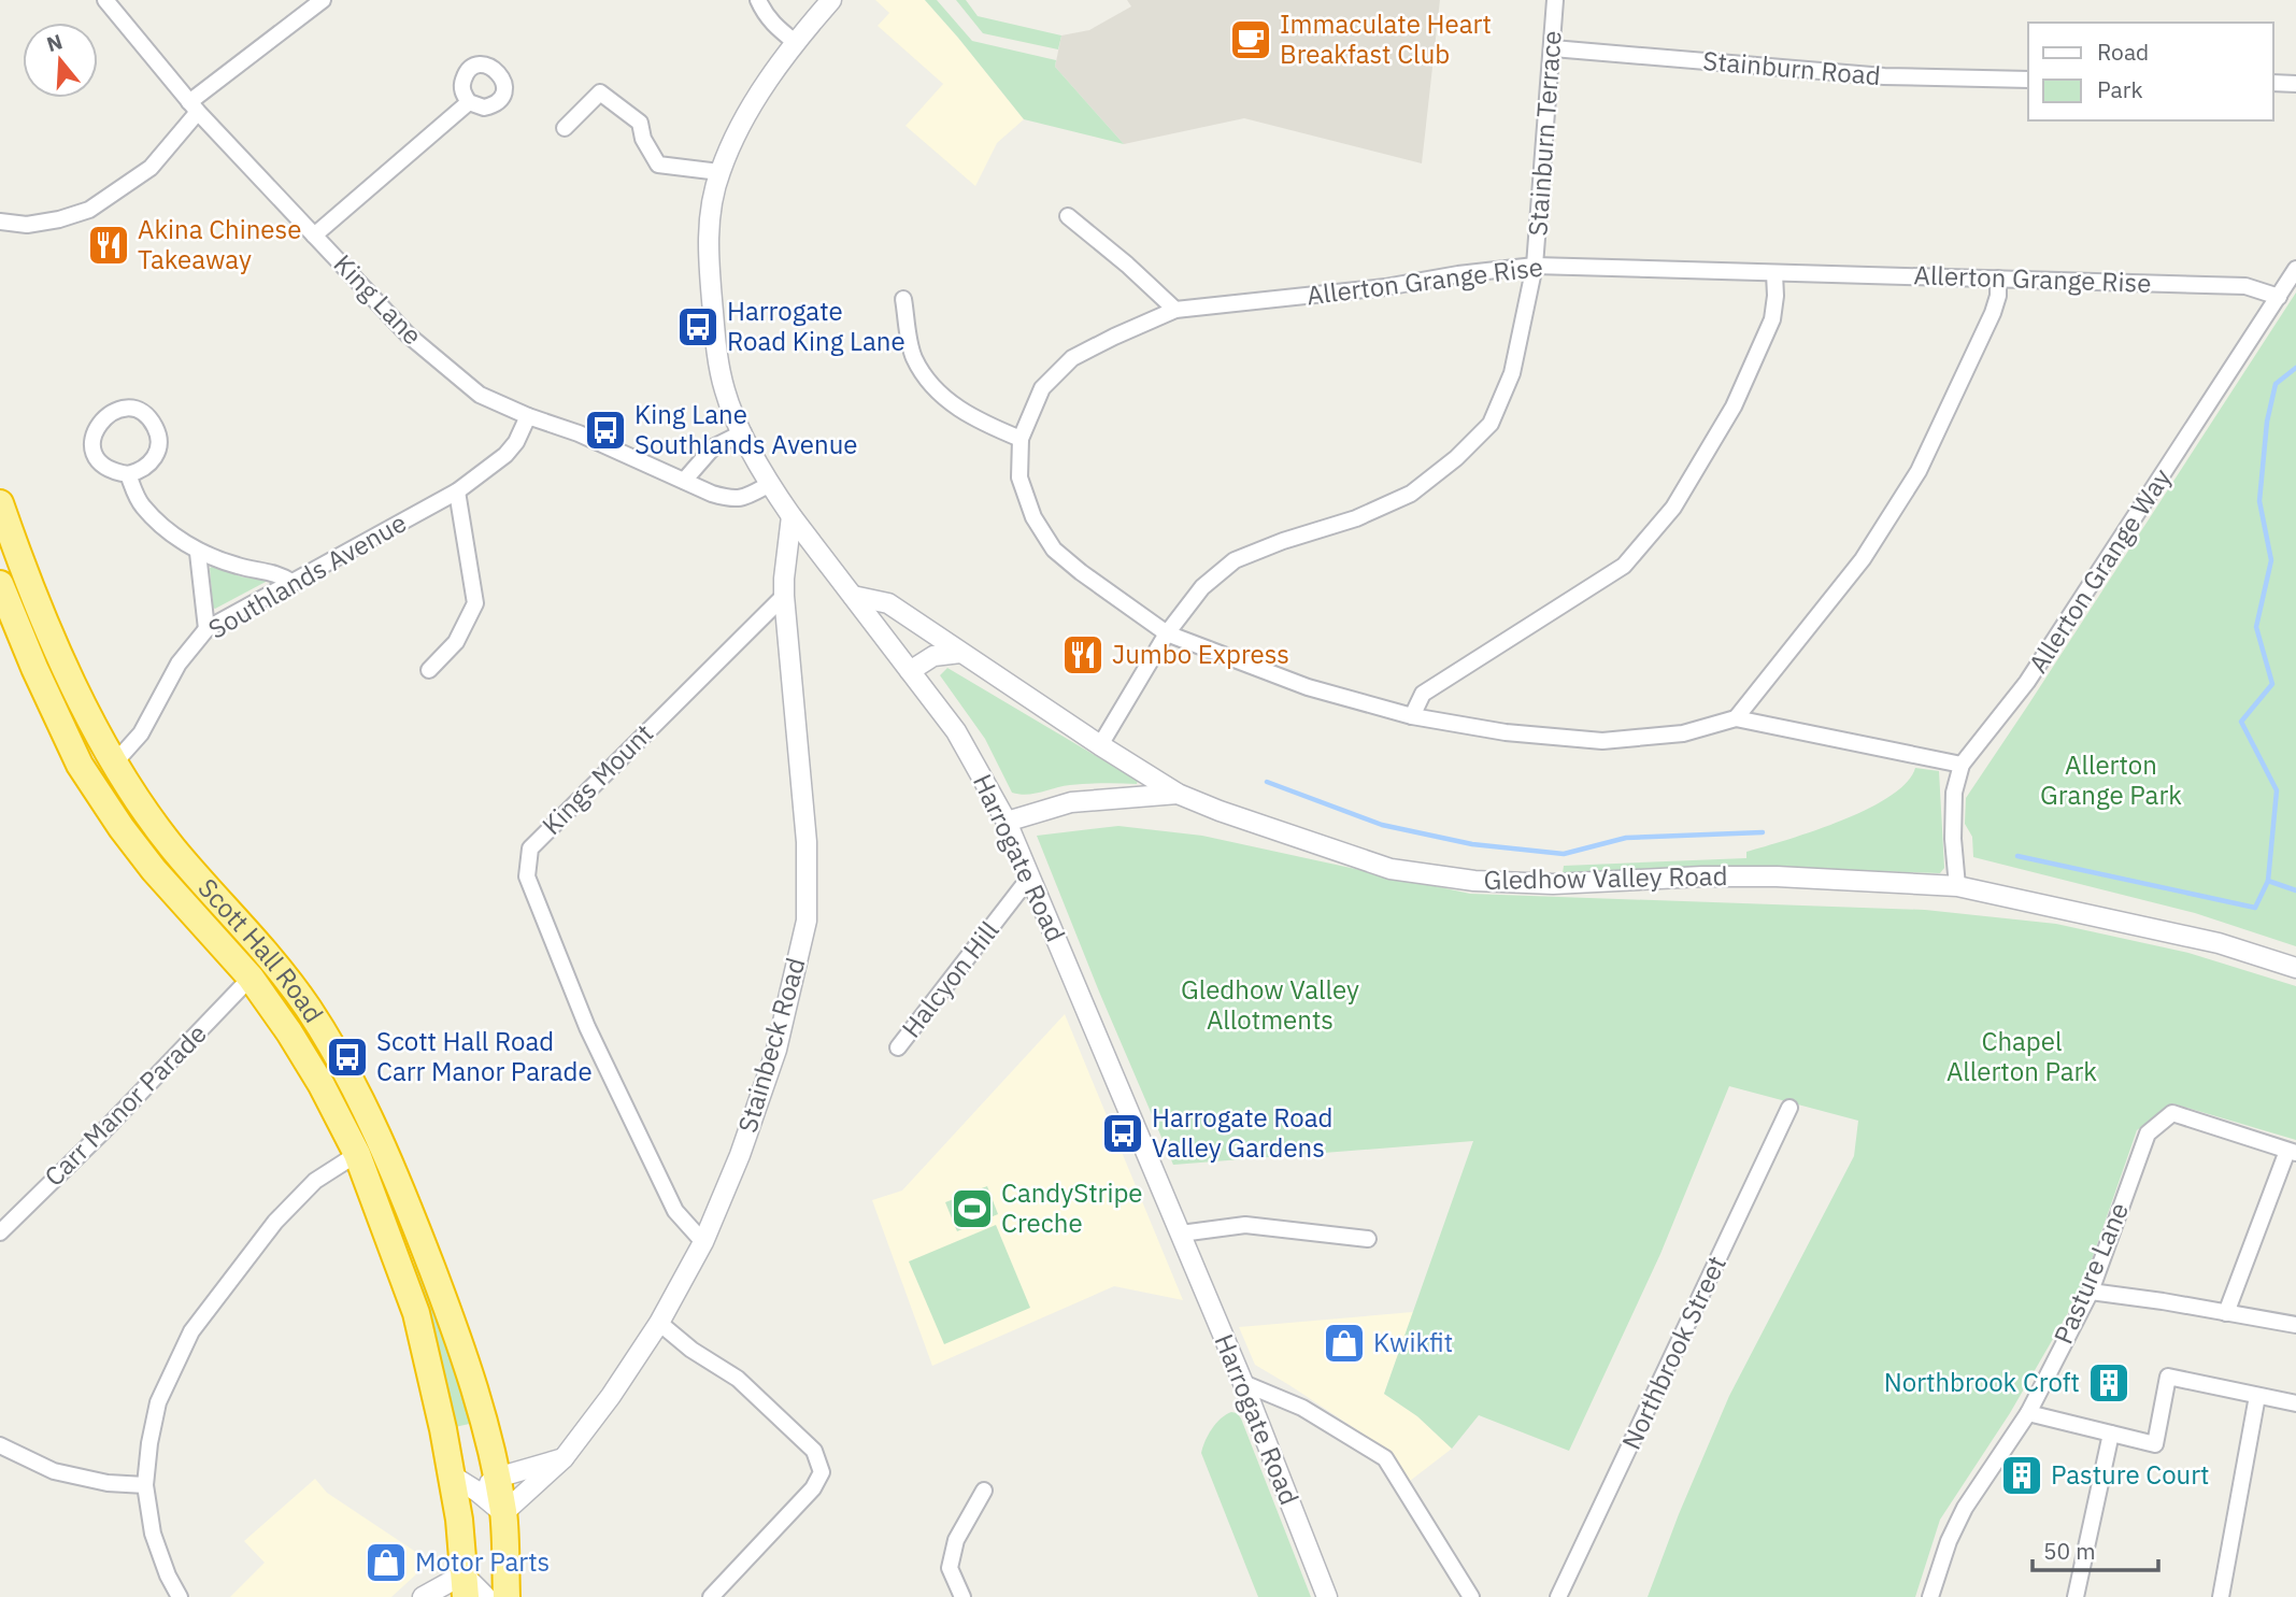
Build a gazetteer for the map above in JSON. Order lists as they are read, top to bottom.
{
  "streets": {
    "highway": ["Scott Hall Road"],
    "street": [
      "Stainburn Road",
      "Stainburn Terrace",
      "Allerton Grange Rise",
      "King Lane",
      "Allerton Grange Way",
      "Southlands Avenue",
      "Kings Mount",
      "Harrogate Road",
      "Gledhow Valley Road",
      "Halcyon Hill",
      "Stainbeck Road",
      "Carr Manor Parade",
      "Pasture Lane",
      "Northbrook Street"
    ]
  },
  "crossings": [
    ["Stainburn Road", "Stainburn Terrace"],
    ["Stainburn Terrace", "Allerton Grange Rise"],
    ["Stainburn Terrace", "Gledhow Valley Road"],
    ["Allerton Grange Rise", "Allerton Grange Way"],
    ["King Lane", "Southlands Avenue"],
    ["King Lane", "Harrogate Road"],
    ["Allerton Grange Way", "Gledhow Valley Road"],
    ["Southlands Avenue", "Scott Hall Road"],
    ["Kings Mount", "Stainbeck Road"],
    ["Harrogate Road", "Gledhow Valley Road"],
    ["Harrogate Road", "Halcyon Hill"],
    ["Harrogate Road", "Stainbeck Road"],
    ["Scott Hall Road", "Stainbeck Road"],
    ["Scott Hall Road", "Carr Manor Parade"]
  ],
  "parks": ["Allerton Grange Park", "Gledhow Valley Allotments", "Chapel Allerton Park"],
  "places": {
    "cafe": ["Immaculate Heart Breakfast Club"],
    "restaurant": ["Akina Chinese Takeaway", "Jumbo Express"],
    "bus stop": [
      "Harrogate Road King Lane",
      "King Lane Southlands Avenue",
      "Scott Hall Road Carr Manor Parade",
      "Harrogate Road Valley Gardens"
    ],
    "sports": ["CandyStripe Creche"],
    "shop": ["Kwikfit", "Motor Parts"],
    "building": ["Northbrook Croft", "Pasture Court"]
  },
  "legend": ["Road", "Park"],
  "scale_bar": "50 m",
  "north": "top"
}
